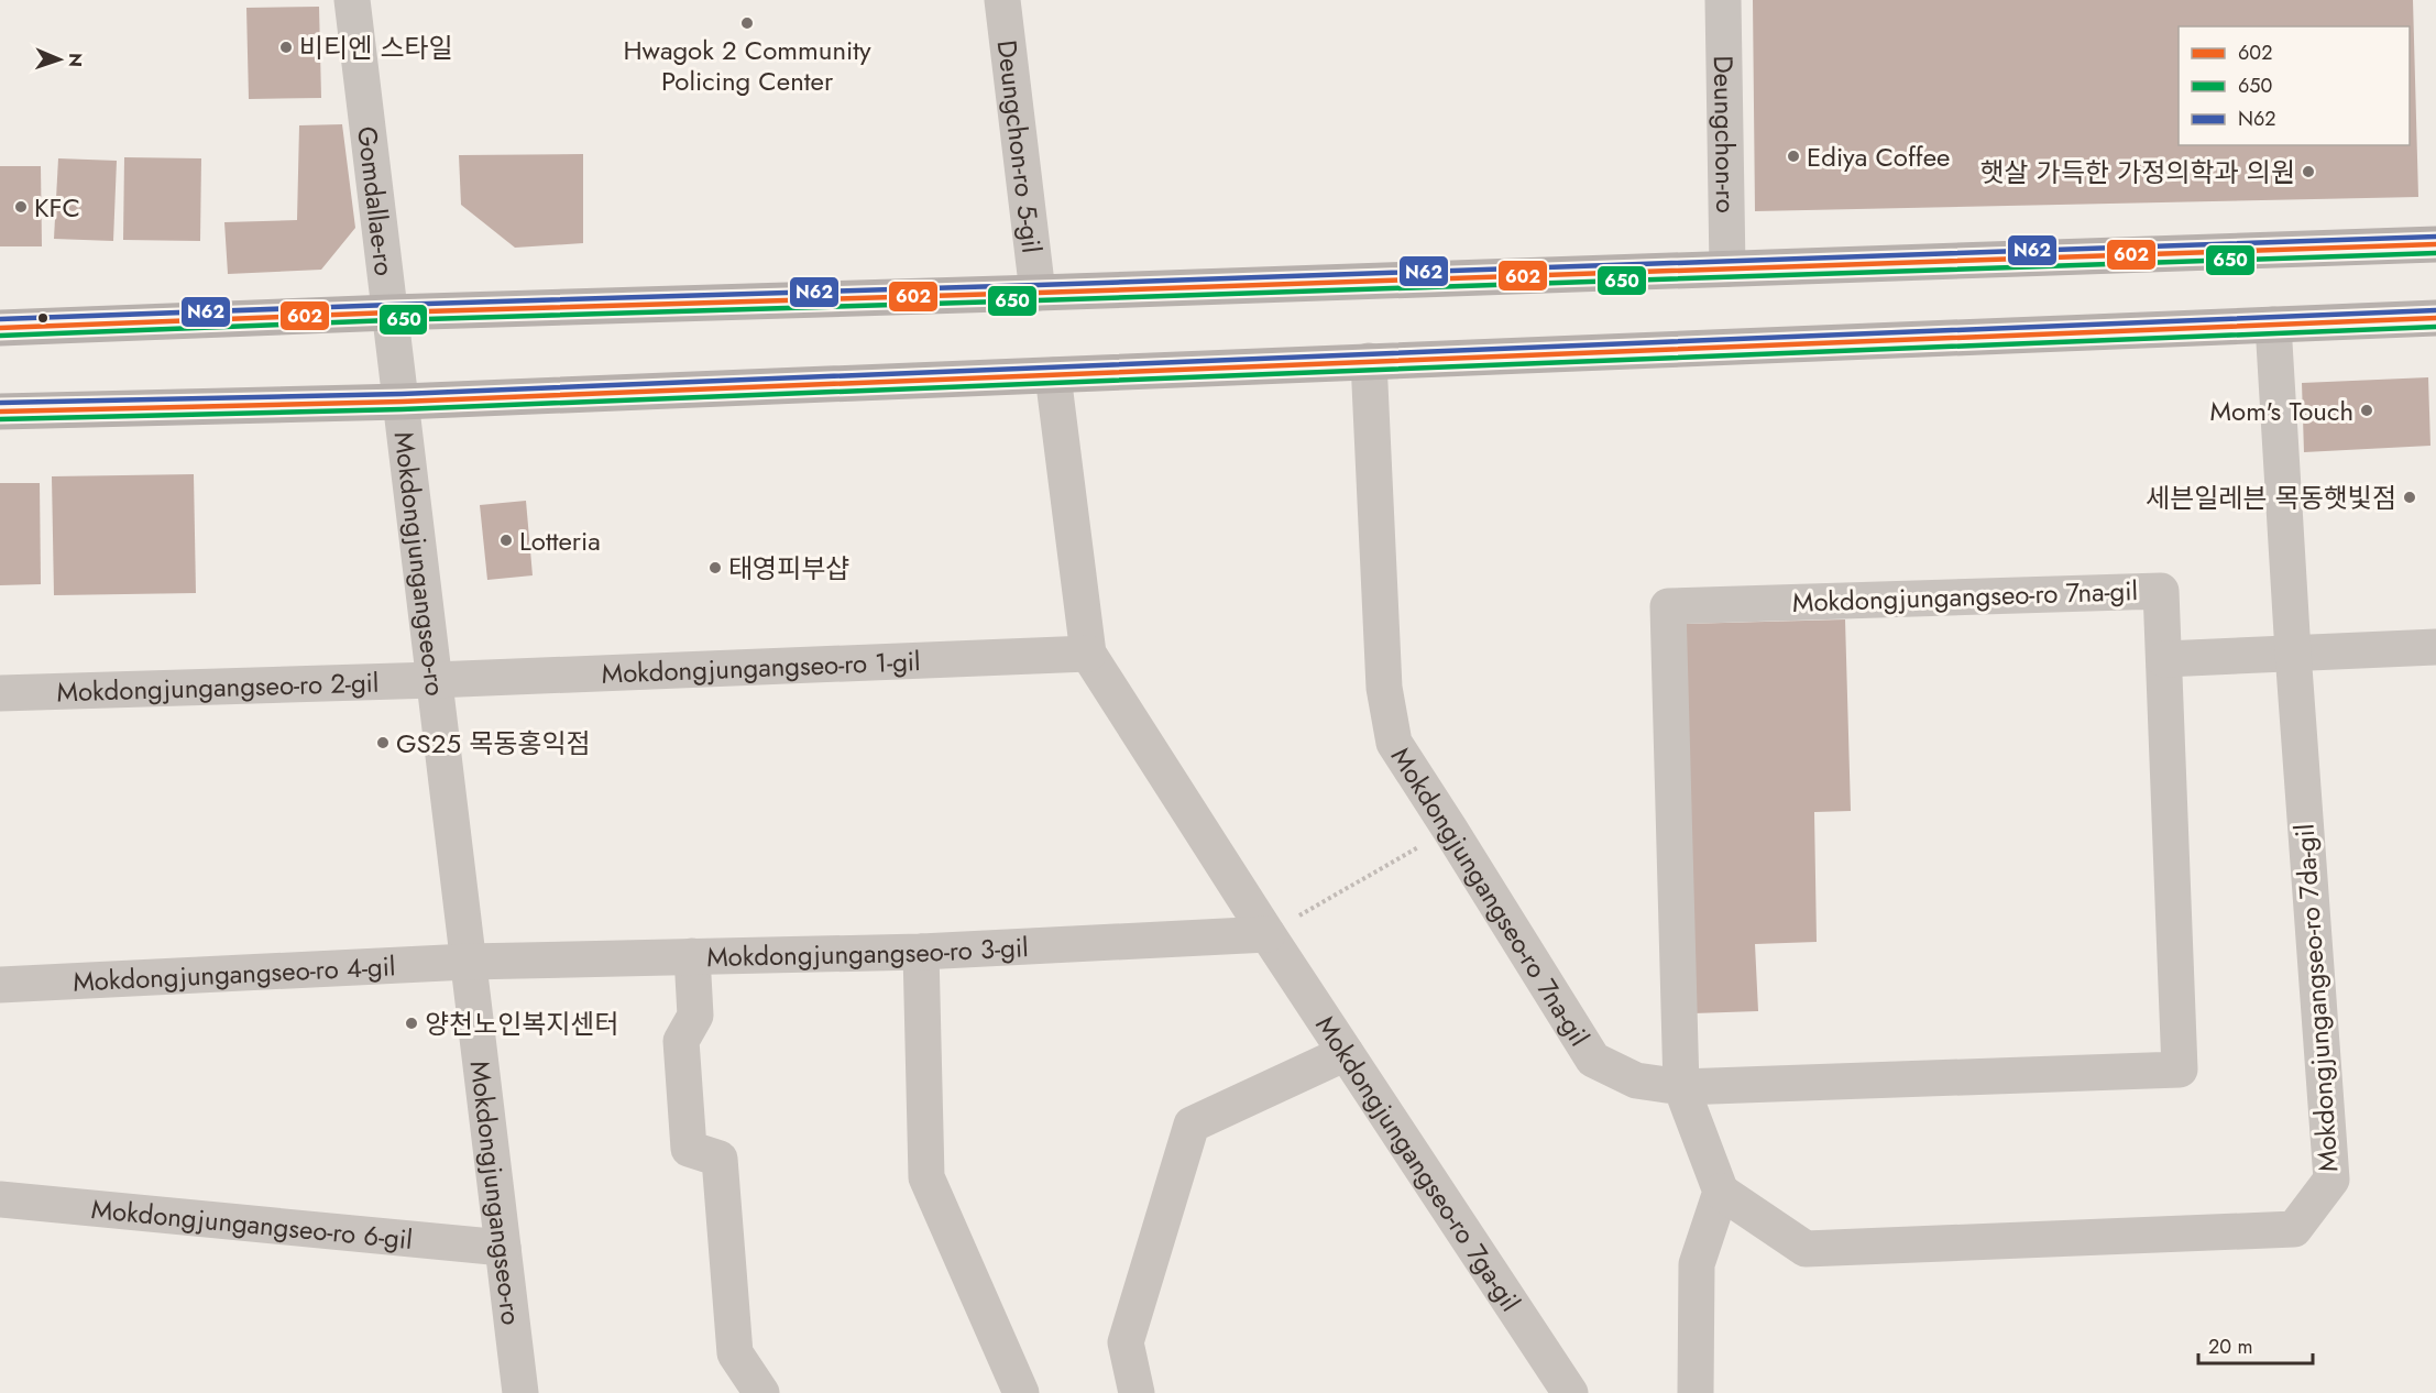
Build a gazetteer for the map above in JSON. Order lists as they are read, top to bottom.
{
  "streets": {
    "street": [
      "Deungchon-ro",
      "Deungchon-ro 5-gil",
      "Gomdallae-ro",
      "Mokdongjungangseo-ro",
      "Mokdongjungangseo-ro 7na-gil",
      "Mokdongjungangseo-ro 1-gil",
      "Mokdongjungangseo-ro 2-gil",
      "Mokdongjungangseo-ro 3-gil",
      "Mokdongjungangseo-ro 4-gil",
      "Mokdongjungangseo-ro 7da-gil",
      "Mokdongjungangseo-ro 7ga-gil",
      "Mokdongjungangseo-ro 6-gil"
    ]
  },
  "crossings": [
    ["Gomdallae-ro", "Mokdongjungangseo-ro"],
    ["Mokdongjungangseo-ro", "Mokdongjungangseo-ro 1-gil"],
    ["Mokdongjungangseo-ro", "Mokdongjungangseo-ro 2-gil"],
    ["Mokdongjungangseo-ro", "Mokdongjungangseo-ro 3-gil"],
    ["Mokdongjungangseo-ro", "Mokdongjungangseo-ro 4-gil"],
    ["Mokdongjungangseo-ro", "Mokdongjungangseo-ro 6-gil"],
    ["Mokdongjungangseo-ro 7na-gil", "Mokdongjungangseo-ro 7da-gil"],
    ["Mokdongjungangseo-ro 1-gil", "Mokdongjungangseo-ro 2-gil"],
    ["Mokdongjungangseo-ro 1-gil", "Mokdongjungangseo-ro 7ga-gil"],
    ["Mokdongjungangseo-ro 3-gil", "Mokdongjungangseo-ro 4-gil"],
    ["Mokdongjungangseo-ro 3-gil", "Mokdongjungangseo-ro 7ga-gil"]
  ],
  "places": [
    "Hwagok 2 Community Policing Center",
    "비티엔 스타일",
    "Ediya Coffee",
    "햇살 가득한 가정의학과 의원",
    "KFC",
    "Mom's Touch",
    "세븐일레븐 목동햇빛점",
    "Lotteria",
    "태영피부샵",
    "GS25 목동홍익점",
    "양천노인복지센터"
  ],
  "lines": ["transit line N62", "transit line 602", "transit line 650"],
  "legend": ["602", "650", "N62"],
  "scale_bar": "20 m",
  "north": "right"
}
